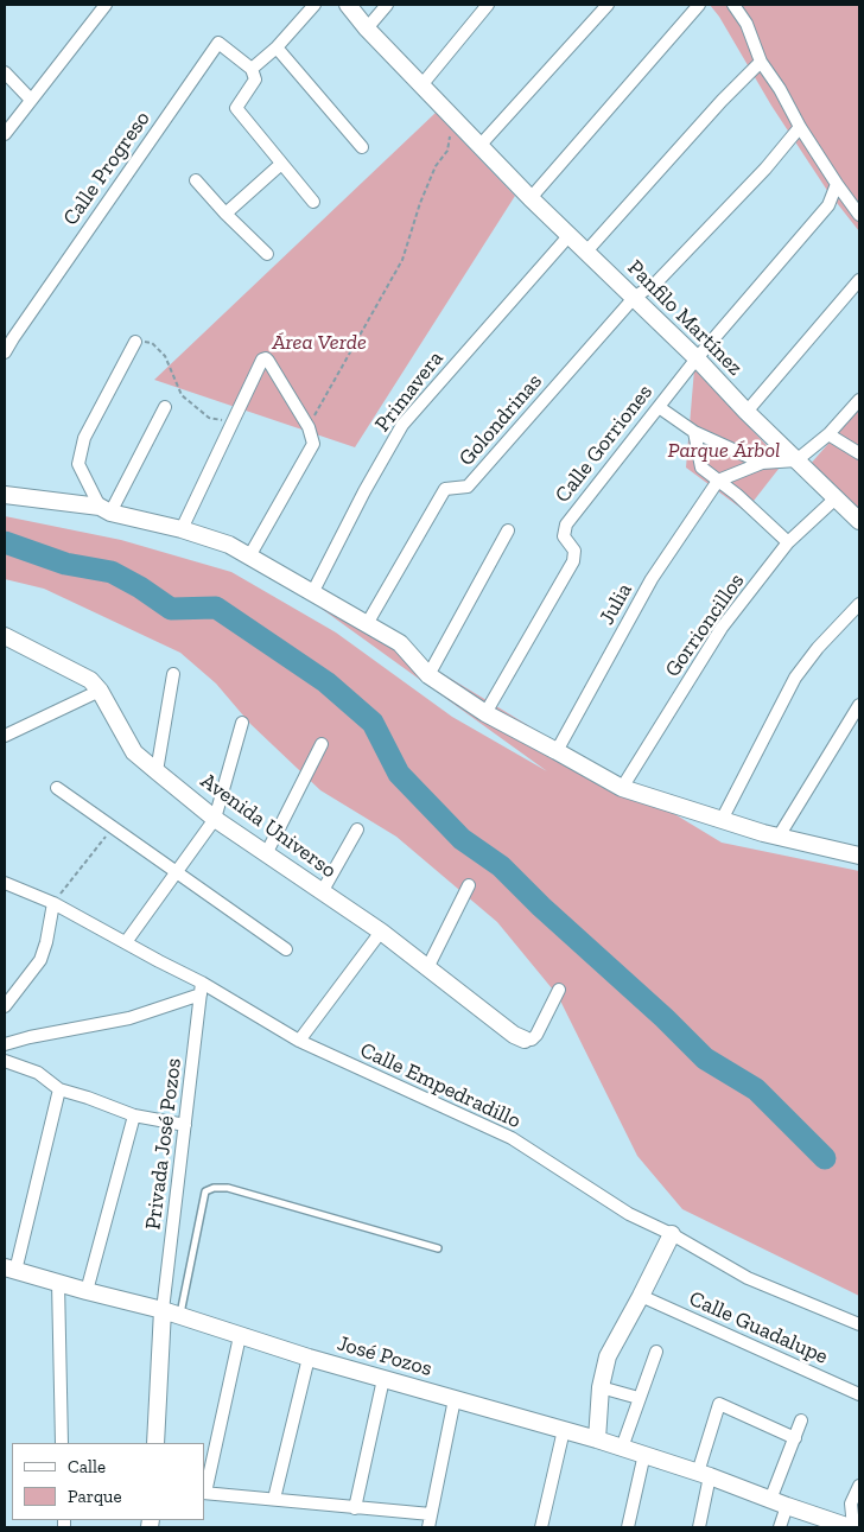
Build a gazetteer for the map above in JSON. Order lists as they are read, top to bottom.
{
  "streets": {
    "street": [
      "Calle Progreso",
      "Panfilo Martínez",
      "Primavera",
      "Golondrinas",
      "Calle Gorriones",
      "Julia",
      "Gorrioncillos",
      "Avenida Universo",
      "Calle Empedradillo",
      "Privada José Pozos",
      "Calle Guadalupe",
      "José Pozos"
    ]
  },
  "crossings": [
    ["Panfilo Martínez", "Primavera"],
    ["Panfilo Martínez", "Golondrinas"],
    ["Panfilo Martínez", "Calle Gorriones"],
    ["Panfilo Martínez", "Gorrioncillos"],
    ["Calle Empedradillo", "Privada José Pozos"],
    ["Privada José Pozos", "José Pozos"]
  ],
  "parks": ["Área Verde", "Parque Árbol"],
  "legend": ["Calle", "Parque"]
}
